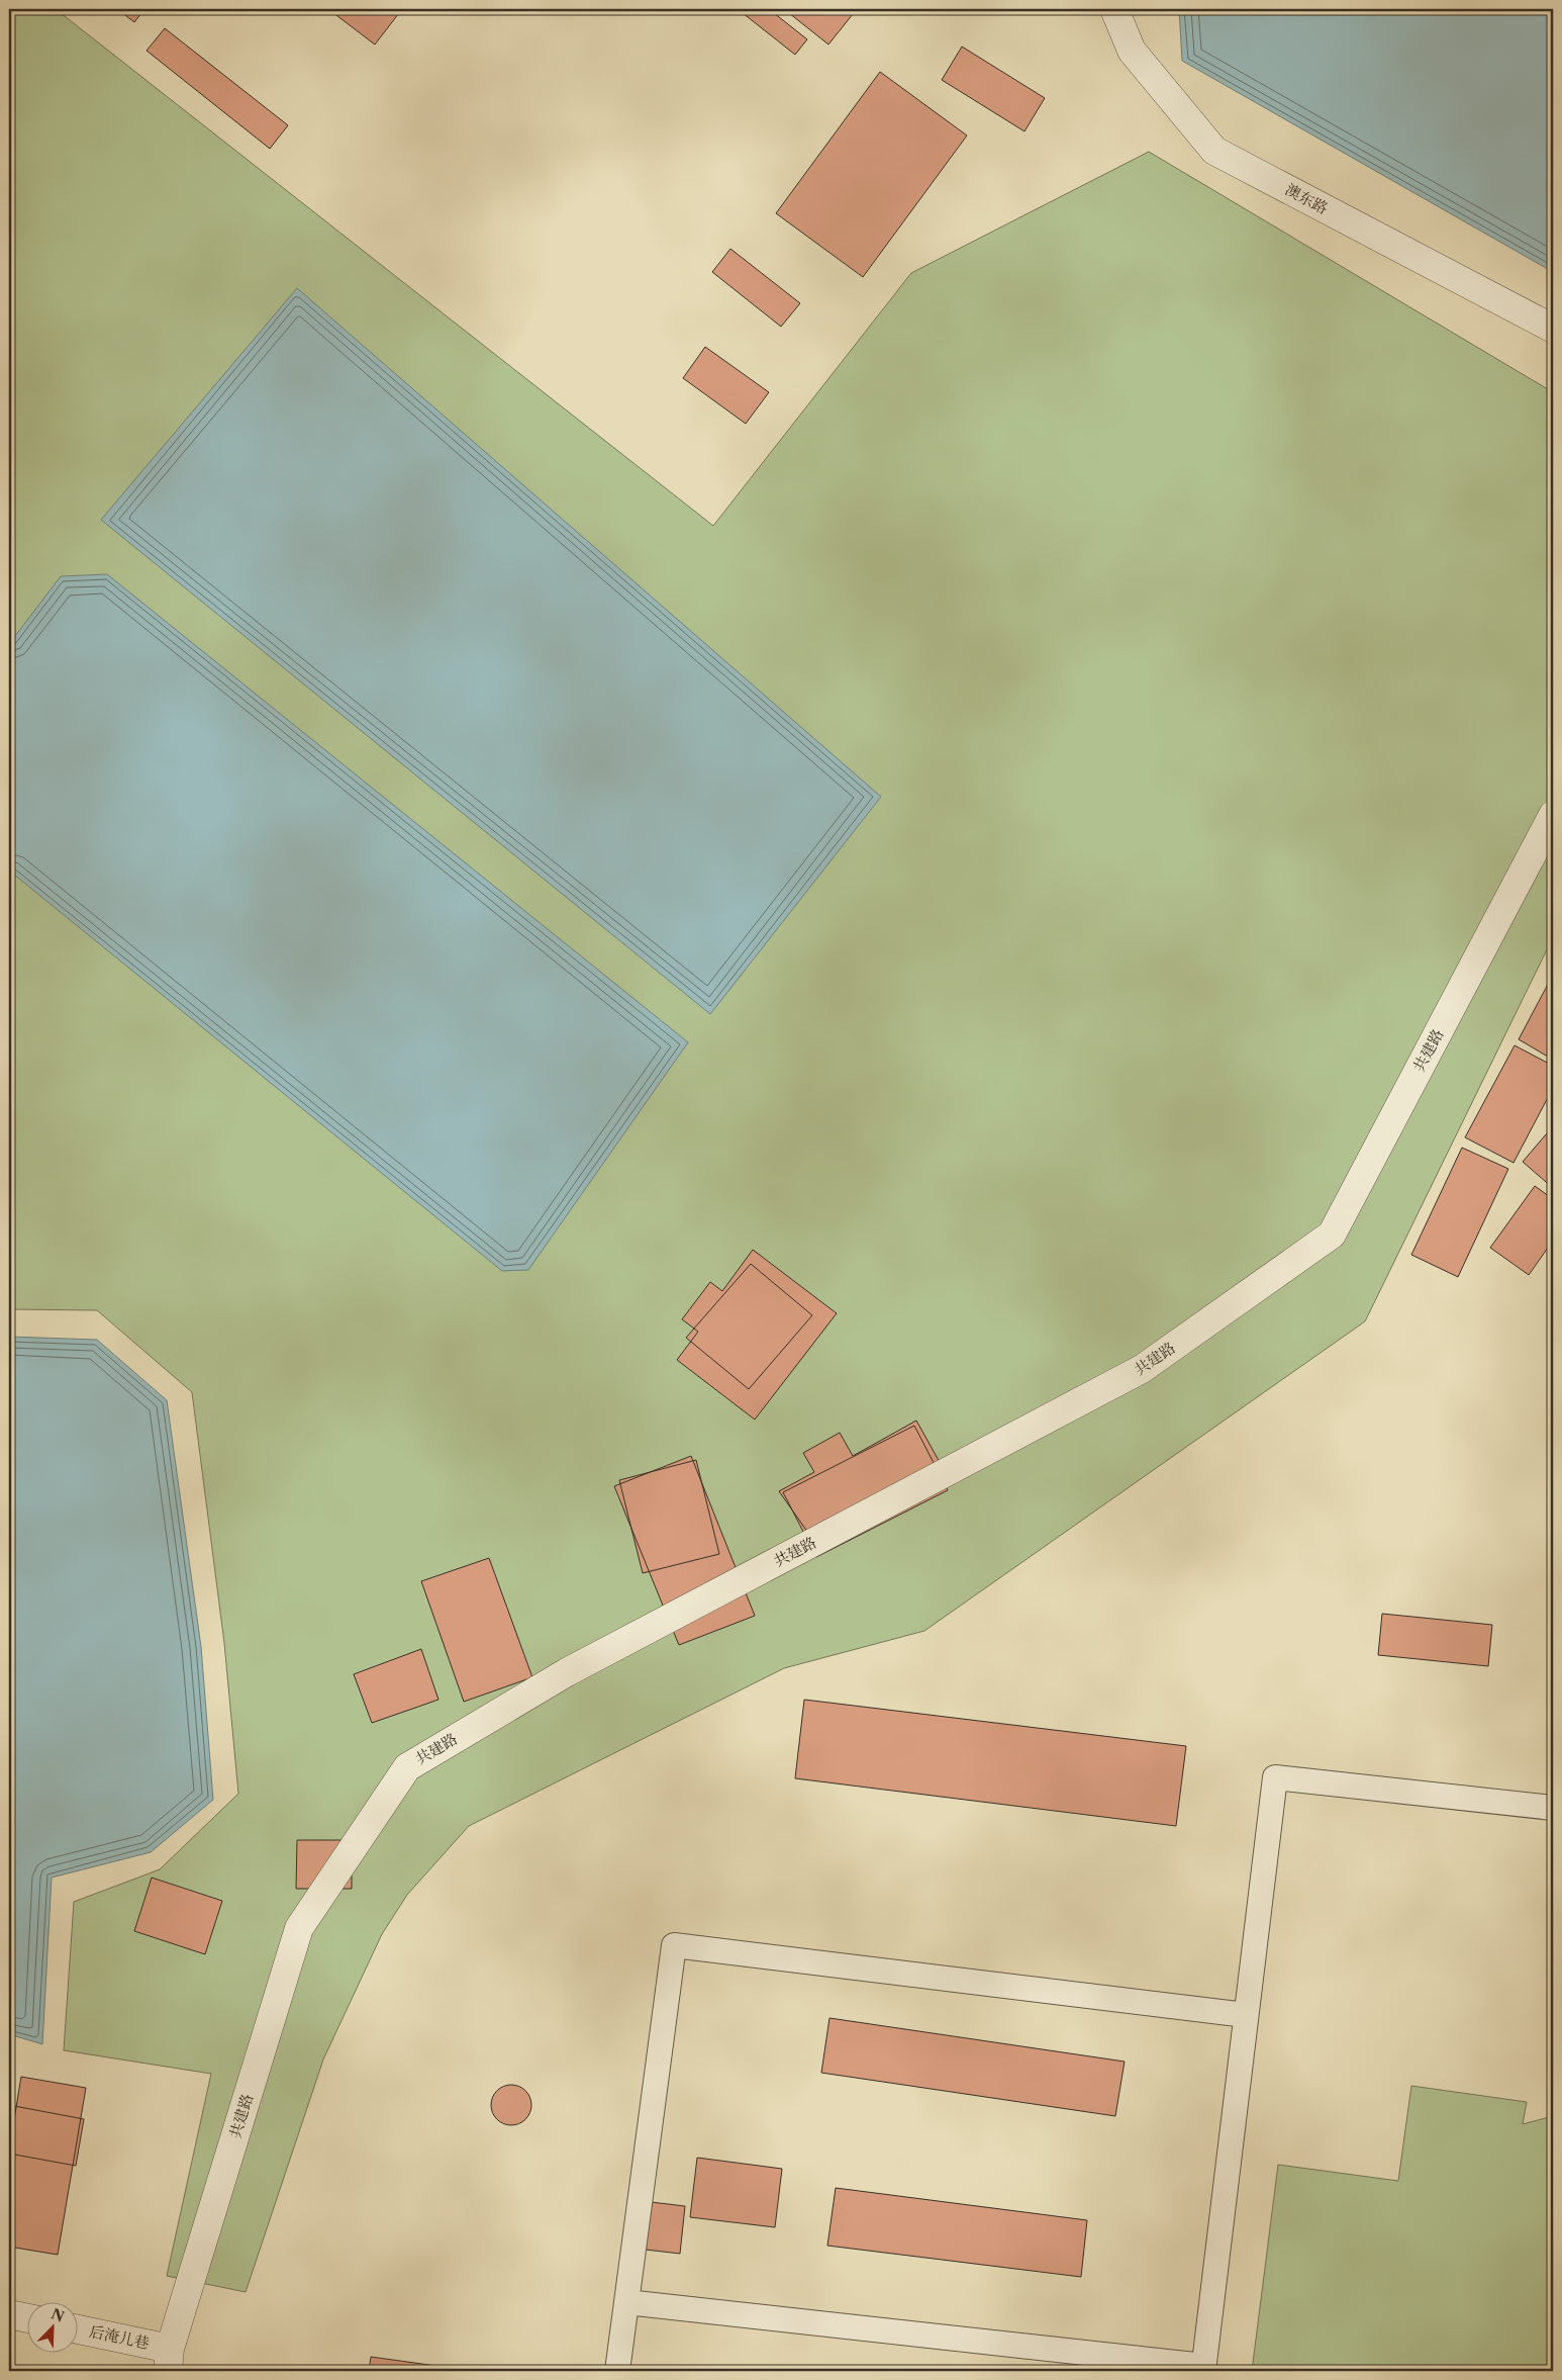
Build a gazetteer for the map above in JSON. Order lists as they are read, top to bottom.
{
  "streets": {
    "street": ["澳东路", "共建路", "后淹儿巷"]
  },
  "crossings": [
    ["共建路", "后淹儿巷"]
  ],
  "north": "top right"
}
